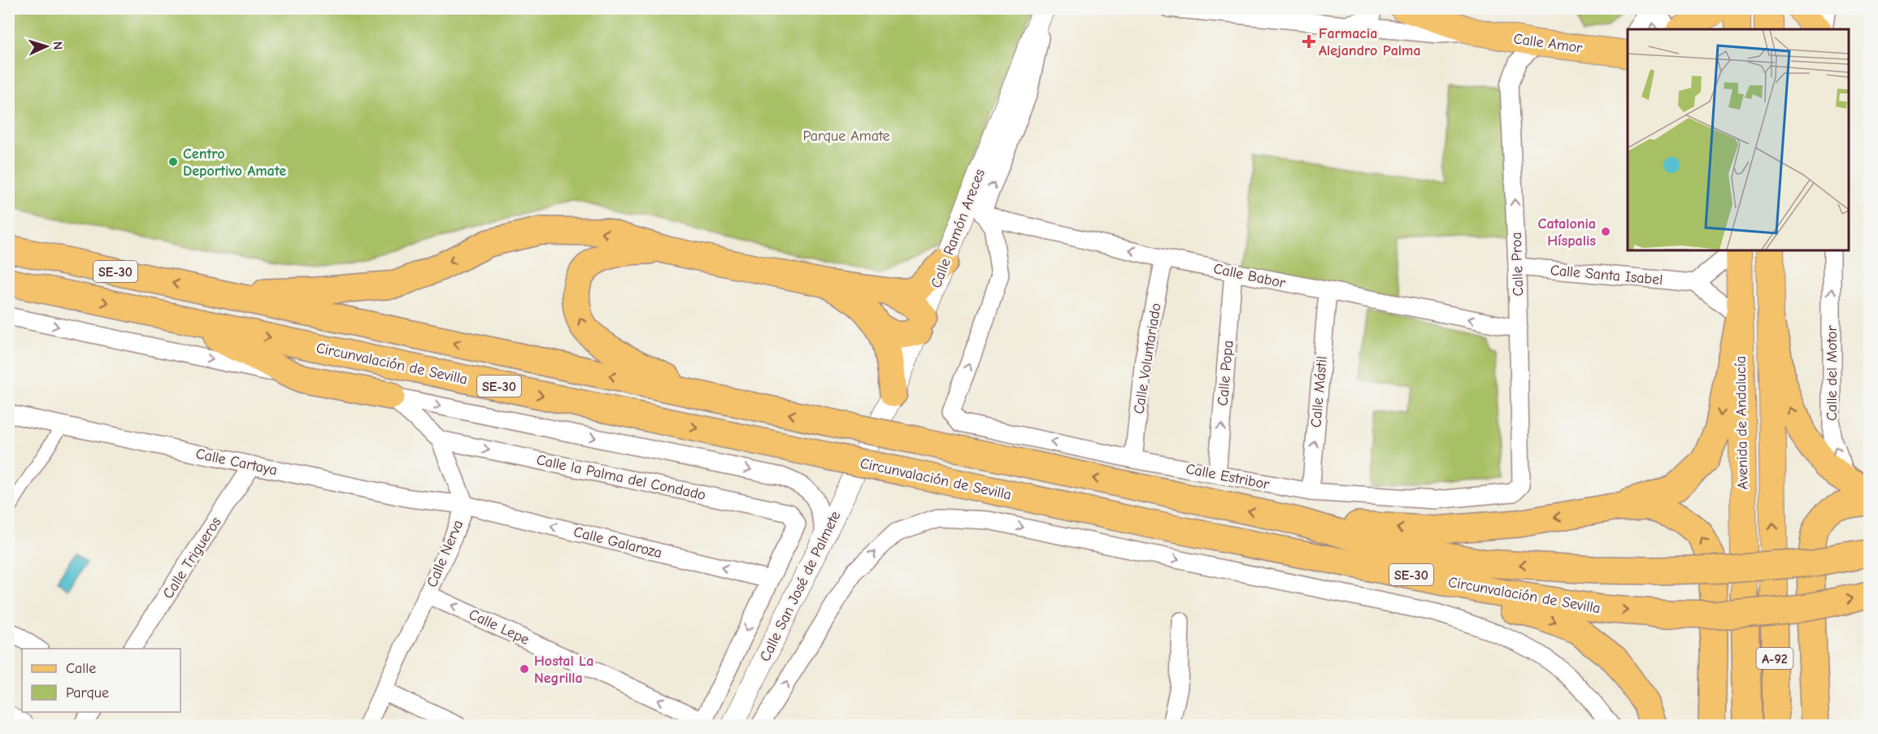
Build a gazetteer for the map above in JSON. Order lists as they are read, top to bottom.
{
  "streets": {
    "highway": ["SE-30", "Circunvalación de Sevilla", "A-92"],
    "main road": ["Calle Amor", "Avenida de Andalucía"],
    "street": [
      "Calle Ramón Areces",
      "Calle Proa",
      "Calle Santa Isabel",
      "Calle Babor",
      "Calle Voluntariado",
      "Calle Popa",
      "Calle del Motor",
      "Calle Mástil",
      "Calle Cartaya",
      "Calle Estribor",
      "Calle la Palma del Condado",
      "Calle Galaroza",
      "Calle Nerva",
      "Calle Trigueros",
      "Calle San José de Palmete",
      "Calle Lepe"
    ]
  },
  "crossings": [
    ["Calle Amor", "Calle Proa"],
    ["Calle Ramón Areces", "Calle San José de Palmete"],
    ["Calle Proa", "Calle Santa Isabel"],
    ["Calle Proa", "Calle Babor"],
    ["Calle Proa", "Calle Estribor"],
    ["Calle Babor", "Calle Voluntariado"],
    ["Calle Babor", "Calle Popa"],
    ["Calle Babor", "Calle Mástil"],
    ["Calle Babor", "Calle Estribor"],
    ["Calle Voluntariado", "Calle Estribor"],
    ["Calle Popa", "Calle Estribor"],
    ["Calle Mástil", "Calle Estribor"],
    ["Avenida de Andalucía", "A-92"],
    ["Calle Cartaya", "Calle Galaroza"],
    ["Calle Cartaya", "Calle Nerva"],
    ["Calle Cartaya", "Calle Trigueros"],
    ["Calle la Palma del Condado", "Calle Nerva"],
    ["Calle la Palma del Condado", "Calle San José de Palmete"],
    ["Calle Galaroza", "Calle Nerva"],
    ["Calle Galaroza", "Calle San José de Palmete"],
    ["Calle Nerva", "Calle Lepe"],
    ["Calle San José de Palmete", "Calle Lepe"]
  ],
  "one_way": [
    "Calle Proa",
    "Calle Babor",
    "Calle Popa",
    "Calle del Motor",
    "Calle Mástil",
    "Calle Lepe"
  ],
  "parks": ["Parque Amate"],
  "places": {
    "health": ["Farmacia Alejandro Palma"],
    "other": ["Centro Deportivo Amate", "Catalonia Híspalis", "Hostal La Negrilla"]
  },
  "legend": ["Calle", "Parque"],
  "north": "right"
}
